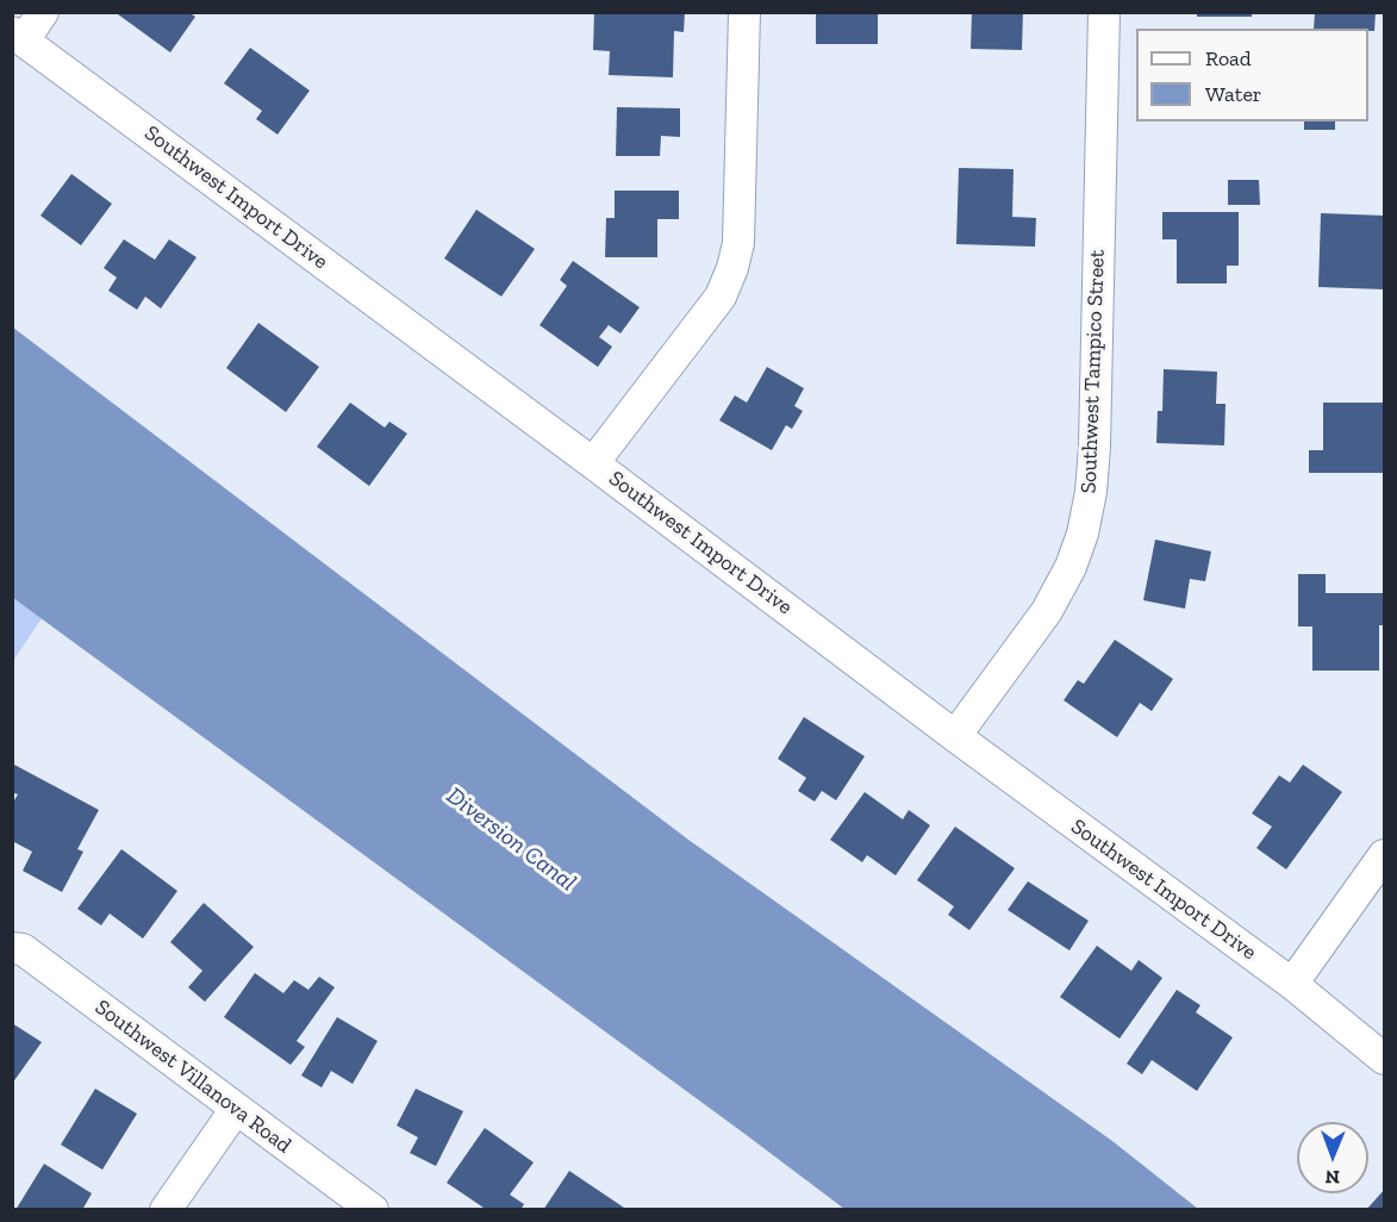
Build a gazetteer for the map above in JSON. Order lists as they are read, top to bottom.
{
  "streets": {
    "street": ["Southwest Import Drive", "Southwest Tampico Street", "Southwest Villanova Road"]
  },
  "crossings": [
    ["Southwest Import Drive", "Southwest Tampico Street"]
  ],
  "water": ["Diversion Canal"],
  "legend": ["Road", "Water"],
  "north": "bottom"
}
